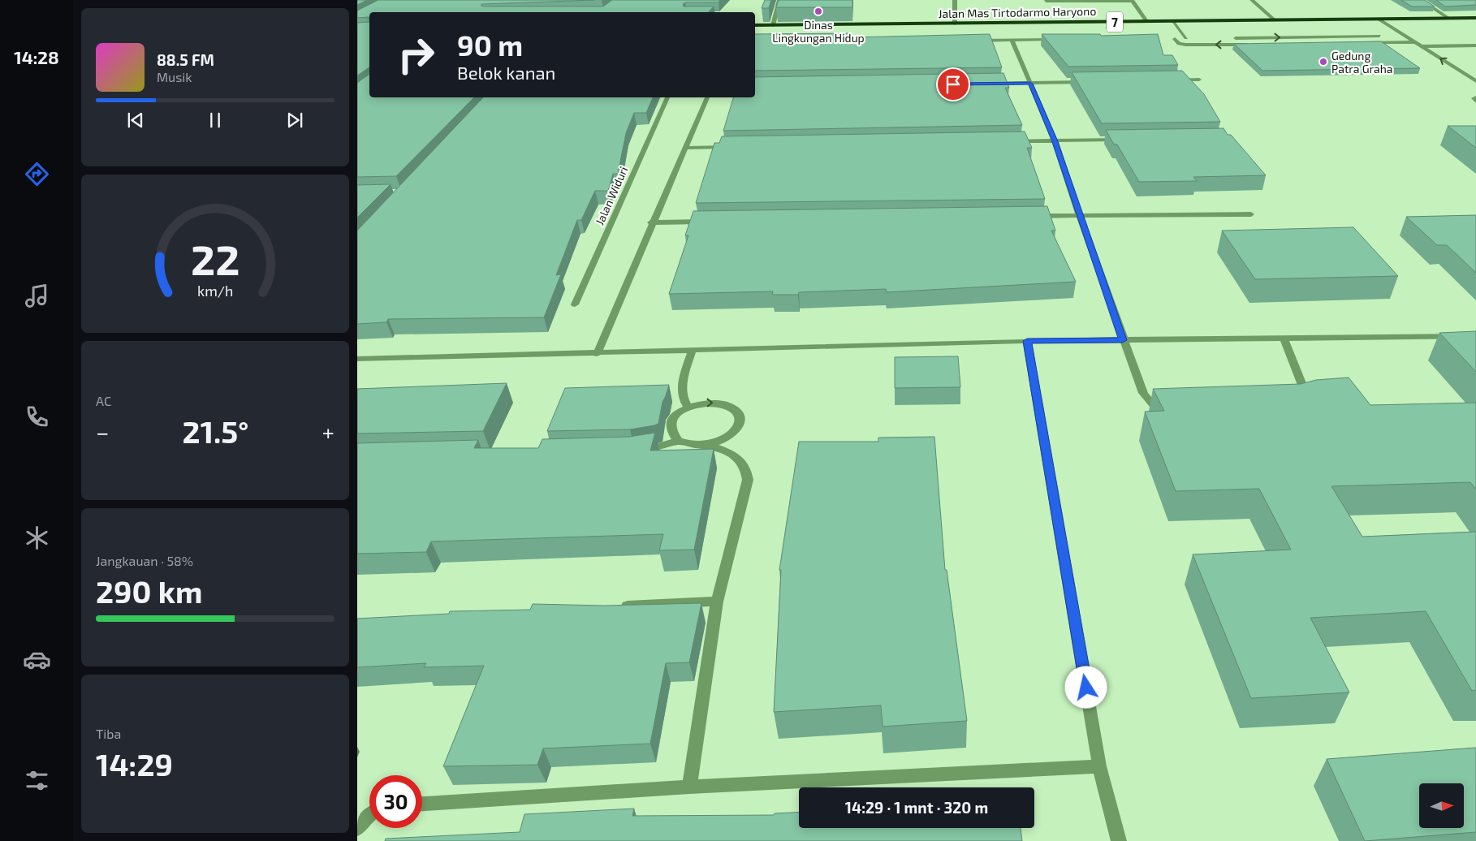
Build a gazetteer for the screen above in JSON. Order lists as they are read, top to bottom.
{
  "streets": {
    "highway": ["Jalan Mas Tirtodarmo Haryono", "7"],
    "street": ["Jalan Widuri"]
  },
  "places": ["Dinas Lingkungan Hidup", "Gedung Patra Graha"],
  "north": "right",
  "page": {
    "tabs": "14:28",
    "turn": ["90 m", "Belok kanan"],
    "song": ["88.5 FM", "Musik"],
    "tile": [
      "AC",
      ["Jangkauan · 58%", "290 km"],
      ["Tiba", "14:29"]
    ],
    "heat": ["−", "21.5°", "+"],
    "limit": "30",
    "trip": "14:29 · 1 mnt · 320 m",
    "gauge": ["22", "km/h"]
  }
}
